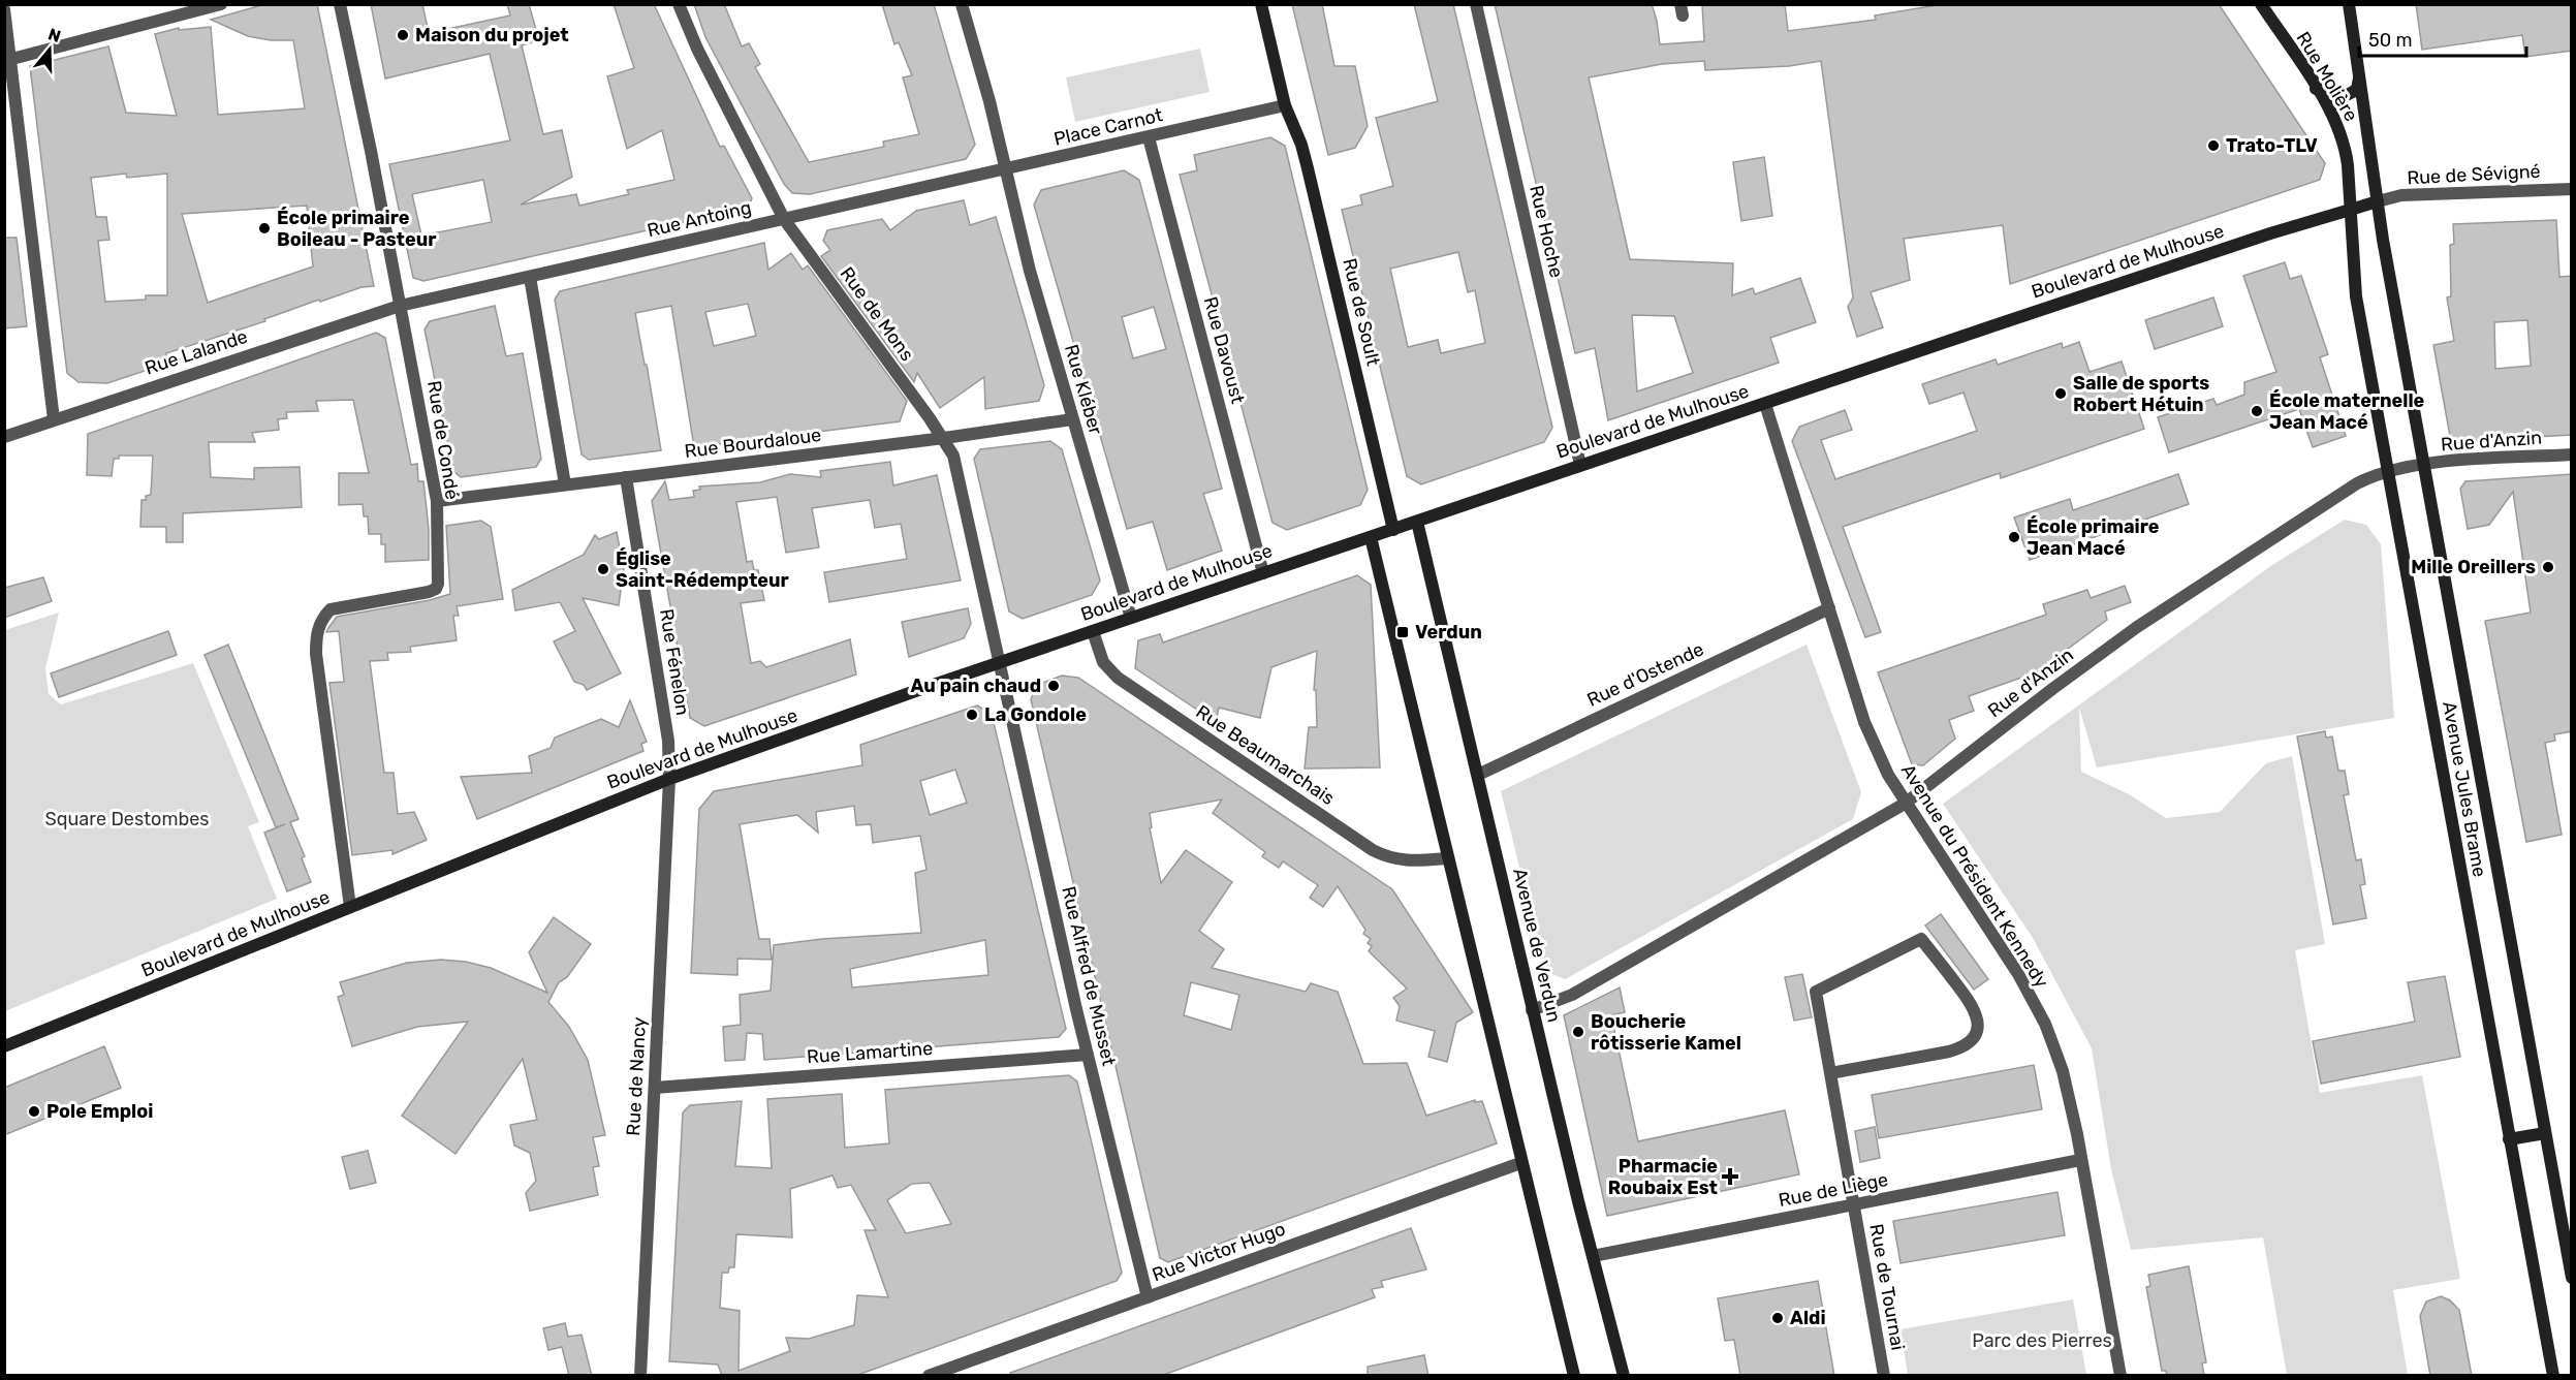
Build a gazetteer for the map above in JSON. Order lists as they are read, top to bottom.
{
  "streets": {
    "street": [
      "Rue Molière",
      "Place Carnot",
      "Rue de Sévigné",
      "Rue Antoing",
      "Rue Hoche",
      "Boulevard de Mulhouse",
      "Rue de Soult",
      "Rue de Mons",
      "Rue Davoust",
      "Rue Lalande",
      "Rue Kléber",
      "Rue de Condé",
      "Rue d'Anzin",
      "Rue Bourdaloue",
      "Rue Fénelon",
      "Rue d'Ostende",
      "Rue Beaumarchais",
      "Avenue Jules Brame",
      "Avenue du Président Kennedy",
      "Avenue de Verdun",
      "Rue Alfred de Musset",
      "Rue Lamartine",
      "Rue de Nancy",
      "Rue de Liège",
      "Rue Victor Hugo",
      "Rue de Tournai"
    ]
  },
  "crossings": [
    ["Rue Molière", "Boulevard de Mulhouse"],
    ["Rue Molière", "Avenue Jules Brame"],
    ["Place Carnot", "Rue Antoing"],
    ["Place Carnot", "Rue de Soult"],
    ["Place Carnot", "Rue Davoust"],
    ["Place Carnot", "Rue Kléber"],
    ["Rue de Sévigné", "Boulevard de Mulhouse"],
    ["Rue de Sévigné", "Avenue Jules Brame"],
    ["Rue Antoing", "Rue de Mons"],
    ["Rue Antoing", "Rue Lalande"],
    ["Rue Antoing", "Rue Kléber"],
    ["Rue Antoing", "Rue de Condé"],
    ["Rue Hoche", "Boulevard de Mulhouse"],
    ["Boulevard de Mulhouse", "Rue de Soult"],
    ["Boulevard de Mulhouse", "Rue de Mons"],
    ["Boulevard de Mulhouse", "Rue Davoust"],
    ["Boulevard de Mulhouse", "Rue Kléber"],
    ["Boulevard de Mulhouse", "Rue de Condé"],
    ["Boulevard de Mulhouse", "Rue Fénelon"],
    ["Boulevard de Mulhouse", "Rue Beaumarchais"],
    ["Boulevard de Mulhouse", "Avenue Jules Brame"],
    ["Boulevard de Mulhouse", "Avenue du Président Kennedy"],
    ["Boulevard de Mulhouse", "Avenue de Verdun"],
    ["Boulevard de Mulhouse", "Rue Alfred de Musset"],
    ["Boulevard de Mulhouse", "Rue de Nancy"],
    ["Rue de Mons", "Rue Bourdaloue"],
    ["Rue de Mons", "Rue Alfred de Musset"],
    ["Rue Lalande", "Rue de Condé"],
    ["Rue Kléber", "Rue Bourdaloue"],
    ["Rue de Condé", "Rue Bourdaloue"],
    ["Rue d'Anzin", "Avenue Jules Brame"],
    ["Rue d'Anzin", "Avenue du Président Kennedy"],
    ["Rue d'Anzin", "Avenue de Verdun"],
    ["Rue Bourdaloue", "Rue Fénelon"],
    ["Rue Fénelon", "Rue de Nancy"],
    ["Rue d'Ostende", "Avenue du Président Kennedy"],
    ["Rue d'Ostende", "Avenue de Verdun"],
    ["Avenue du Président Kennedy", "Rue de Liège"],
    ["Avenue de Verdun", "Rue de Liège"],
    ["Rue Alfred de Musset", "Rue Lamartine"],
    ["Rue Alfred de Musset", "Rue Victor Hugo"],
    ["Rue Lamartine", "Rue de Nancy"],
    ["Rue de Liège", "Rue de Tournai"]
  ],
  "parks": ["Square Destombes", "Parc des Pierres"],
  "places": {
    "other": [
      "Maison du projet",
      "Trato-TLV",
      "École primaire Boileau - Pasteur",
      "Salle de sports Robert Hétuin",
      "École maternelle Jean Macé",
      "École primaire Jean Macé",
      "Mille Oreillers",
      "Église Saint-Rédempteur",
      "Au pain chaud",
      "La Gondole",
      "Boucherie rôtisserie Kamel",
      "Pole Emploi",
      "Aldi"
    ],
    "transit": ["Verdun"],
    "health": ["Pharmacie Roubaix Est"]
  },
  "scale_bar": "50 m",
  "north": "top"
}
